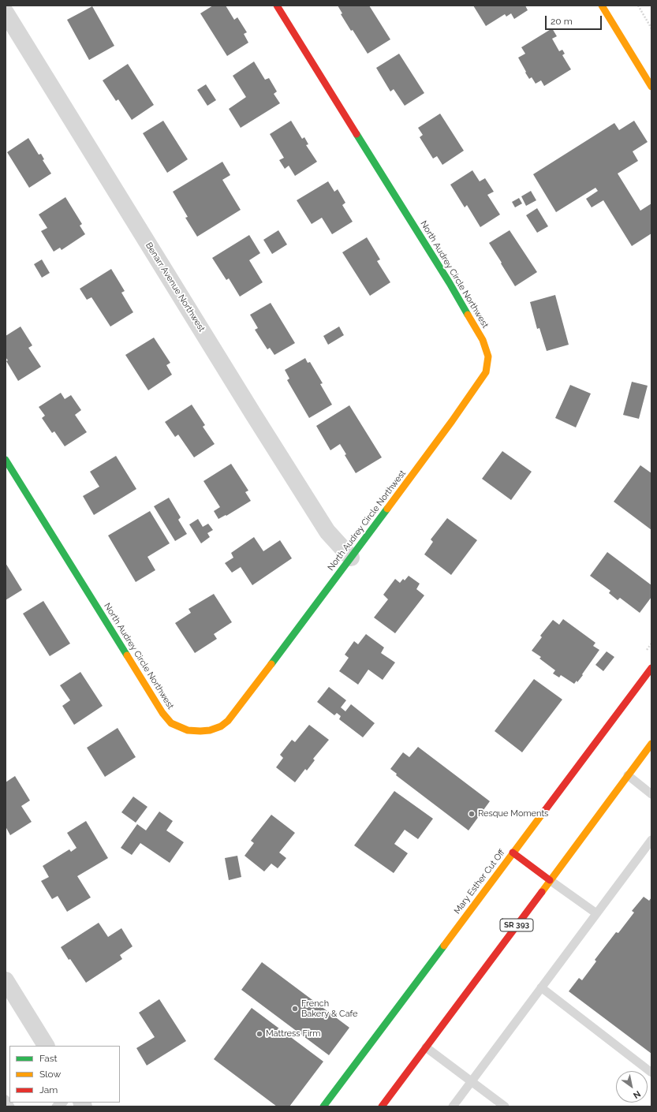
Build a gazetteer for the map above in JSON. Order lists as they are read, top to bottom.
{
  "streets": {
    "street": [
      "North Audrey Circle Northwest",
      "Benarr Avenue Northwest",
      "Mary Esther Cut Off",
      "SR 393"
    ]
  },
  "crossings": [
    ["North Audrey Circle Northwest", "Benarr Avenue Northwest"]
  ],
  "places": ["Resque Moments", "French Bakery & Cafe", "Mattress Firm"],
  "legend": ["Fast", "Slow", "Jam"],
  "scale_bar": "20 m",
  "north": "bottom right"
}
